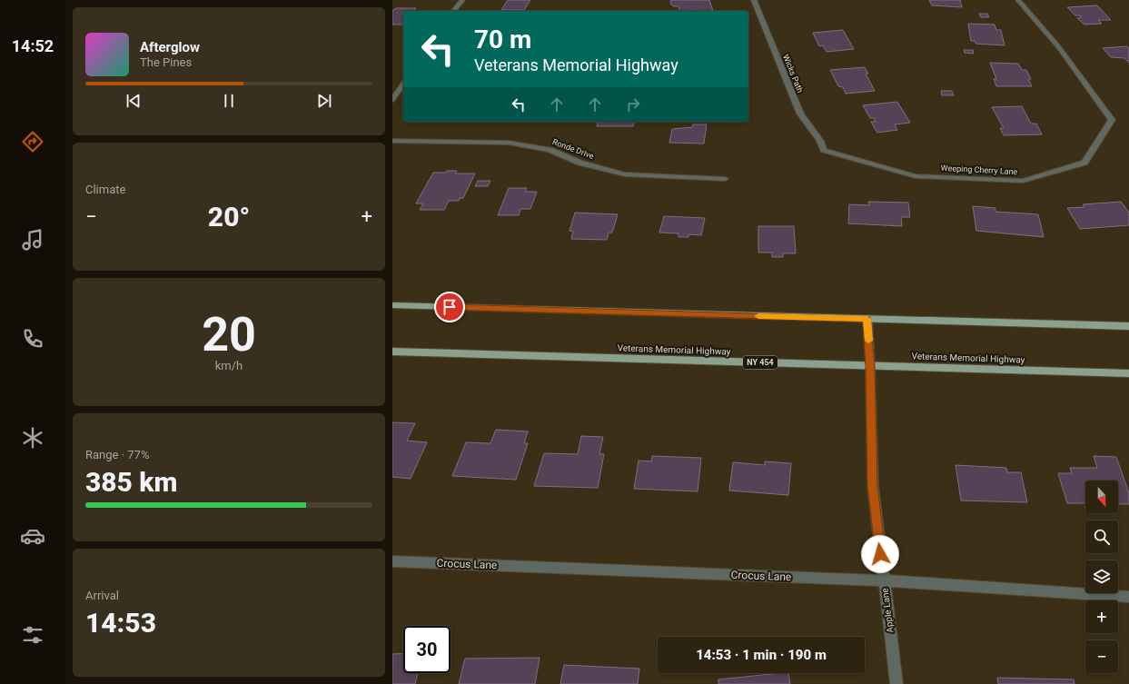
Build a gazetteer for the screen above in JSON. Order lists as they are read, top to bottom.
{
  "streets": {
    "main road": ["Veterans Memorial Highway", "NY 454"],
    "street": [
      "Wicks Path",
      "Ronde Drive",
      "Weeping Cherry Lane",
      "Crocus Lane",
      "Apple Lane"
    ]
  },
  "crossings": [
    ["Wicks Path", "Weeping Cherry Lane"],
    ["Veterans Memorial Highway", "Apple Lane"],
    ["Crocus Lane", "Apple Lane"]
  ],
  "north": "bottom",
  "page": {
    "tabs": "14:52",
    "turn": ["70 m", "Veterans Memorial Highway"],
    "song": ["Afterglow", "The Pines"],
    "tile": [
      "Climate",
      ["20", "km/h"],
      ["Range · 77%", "385 km"],
      ["Arrival", "14:53"]
    ],
    "heat": ["−", "20°", "+"],
    "map_buttons": ["+", "−"],
    "limit": "30",
    "trip": "14:53 · 1 min · 190 m"
  }
}
